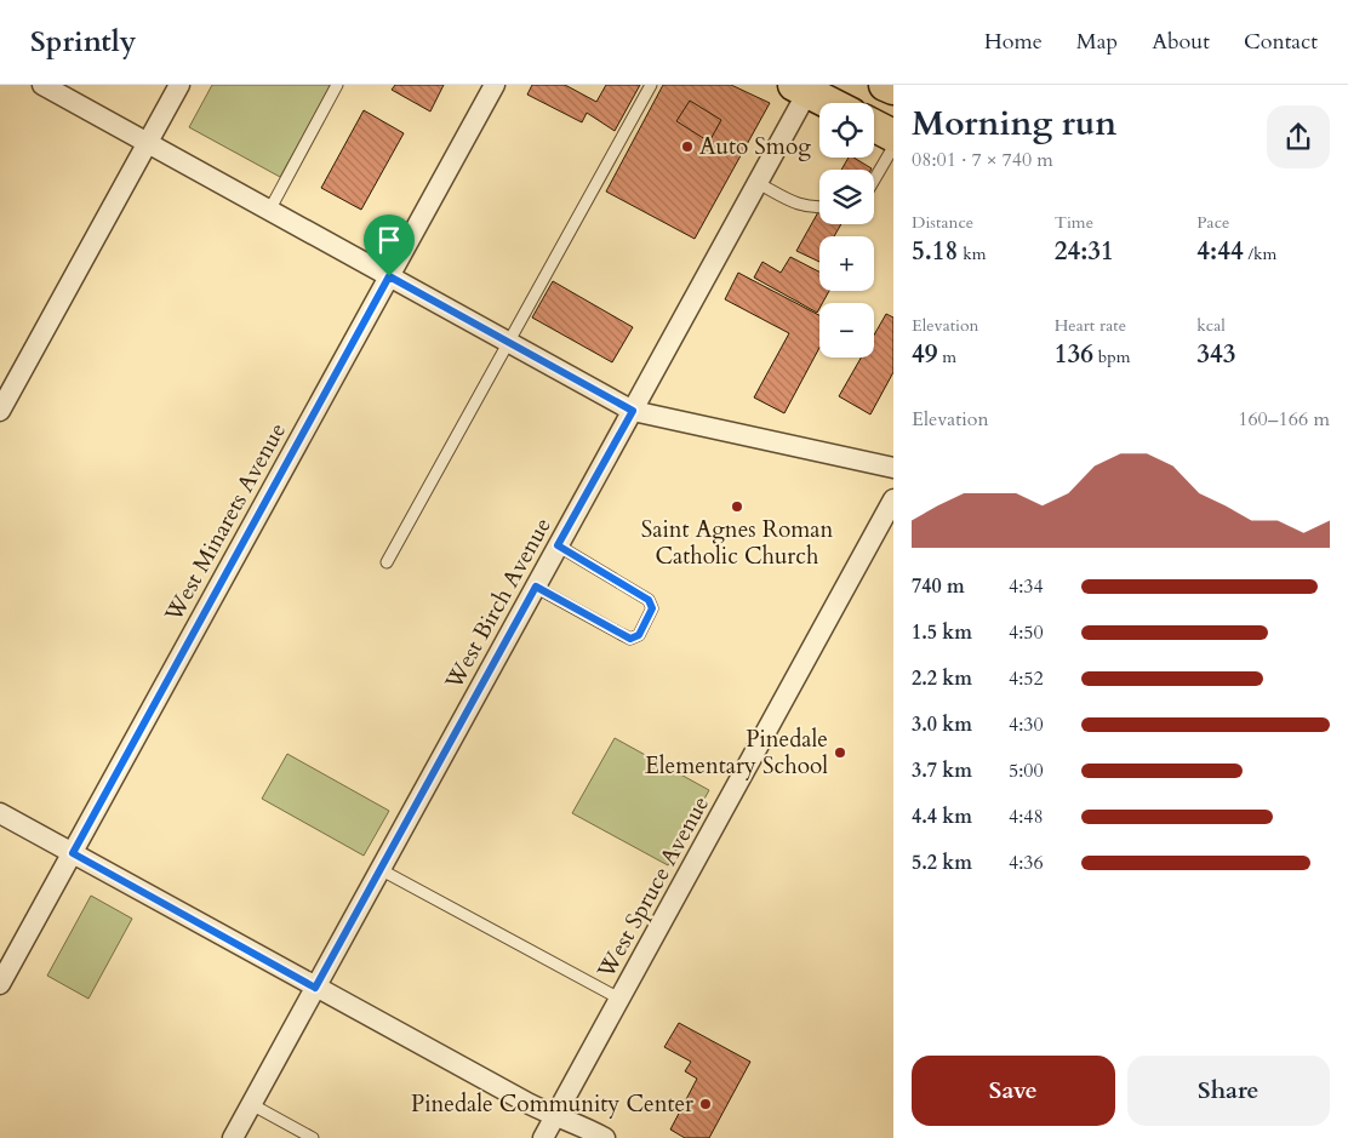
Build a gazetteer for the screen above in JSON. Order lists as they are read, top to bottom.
{
  "streets": {
    "street": ["West Minarets Avenue", "West Birch Avenue", "West Spruce Avenue"]
  },
  "places": [
    "Auto Smog",
    "Saint Agnes Roman Catholic Church",
    "Pinedale Elementary School",
    "Pinedale Community Center"
  ],
  "page": {
    "header": "Sprintly",
    "nav": [
      "Home",
      "Map",
      "About",
      "Contact"
    ],
    "heading": ["Morning run", "08:01 · 7 × 740 m"],
    "map_buttons": ["+", "−"],
    "stats": [
      ["Distance", "5.18 km"],
      ["Time", "24:31"],
      ["Pace", "4:44 /km"],
      ["Elevation", "49 m"],
      ["Heart rate", "136 bpm"],
      ["kcal", "343"]
    ],
    "chart": ["Elevation", "160–166 m"],
    "list": [
      {
        "name": "740 m",
        "note": "4:34"
      },
      {
        "name": "1.5 km",
        "note": "4:50"
      },
      {
        "name": "2.2 km",
        "note": "4:52"
      },
      {
        "name": "3.0 km",
        "note": "4:30"
      },
      {
        "name": "3.7 km",
        "note": "5:00"
      },
      {
        "name": "4.4 km",
        "note": "4:48"
      },
      {
        "name": "5.2 km",
        "note": "4:36"
      }
    ],
    "buttons": ["Save", "Share"]
  }
}
